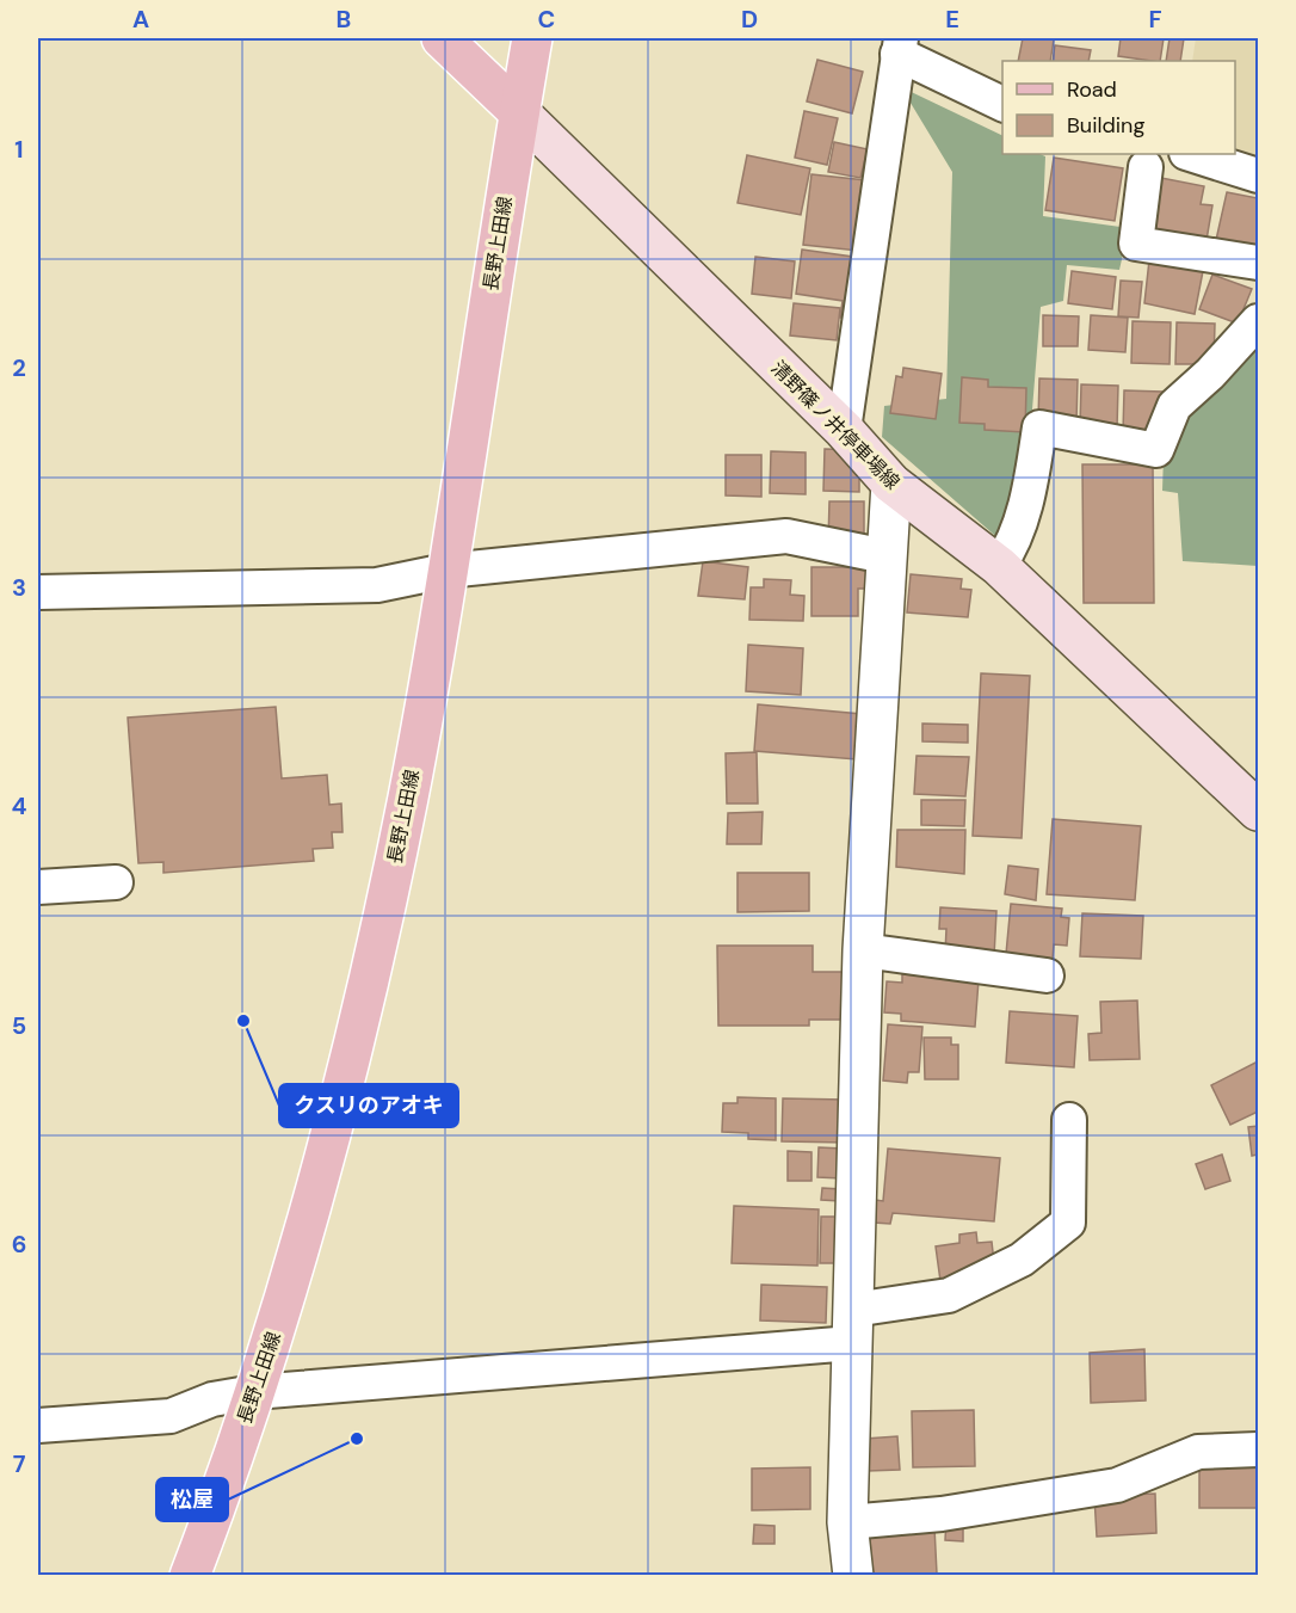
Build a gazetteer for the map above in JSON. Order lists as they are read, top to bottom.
{
  "streets": {
    "main road": ["長野上田線", "清野篠ノ井停車場線"]
  },
  "crossings": [
    ["長野上田線", "清野篠ノ井停車場線"]
  ],
  "places": ["クスリのアオキ", "松屋"],
  "legend": ["Road", "Building"],
  "grid": {
    "columns": [
      "A",
      "B",
      "C",
      "D",
      "E",
      "F"
    ],
    "rows": [
      "1",
      "2",
      "3",
      "4",
      "5",
      "6",
      "7"
    ]
  }
}
